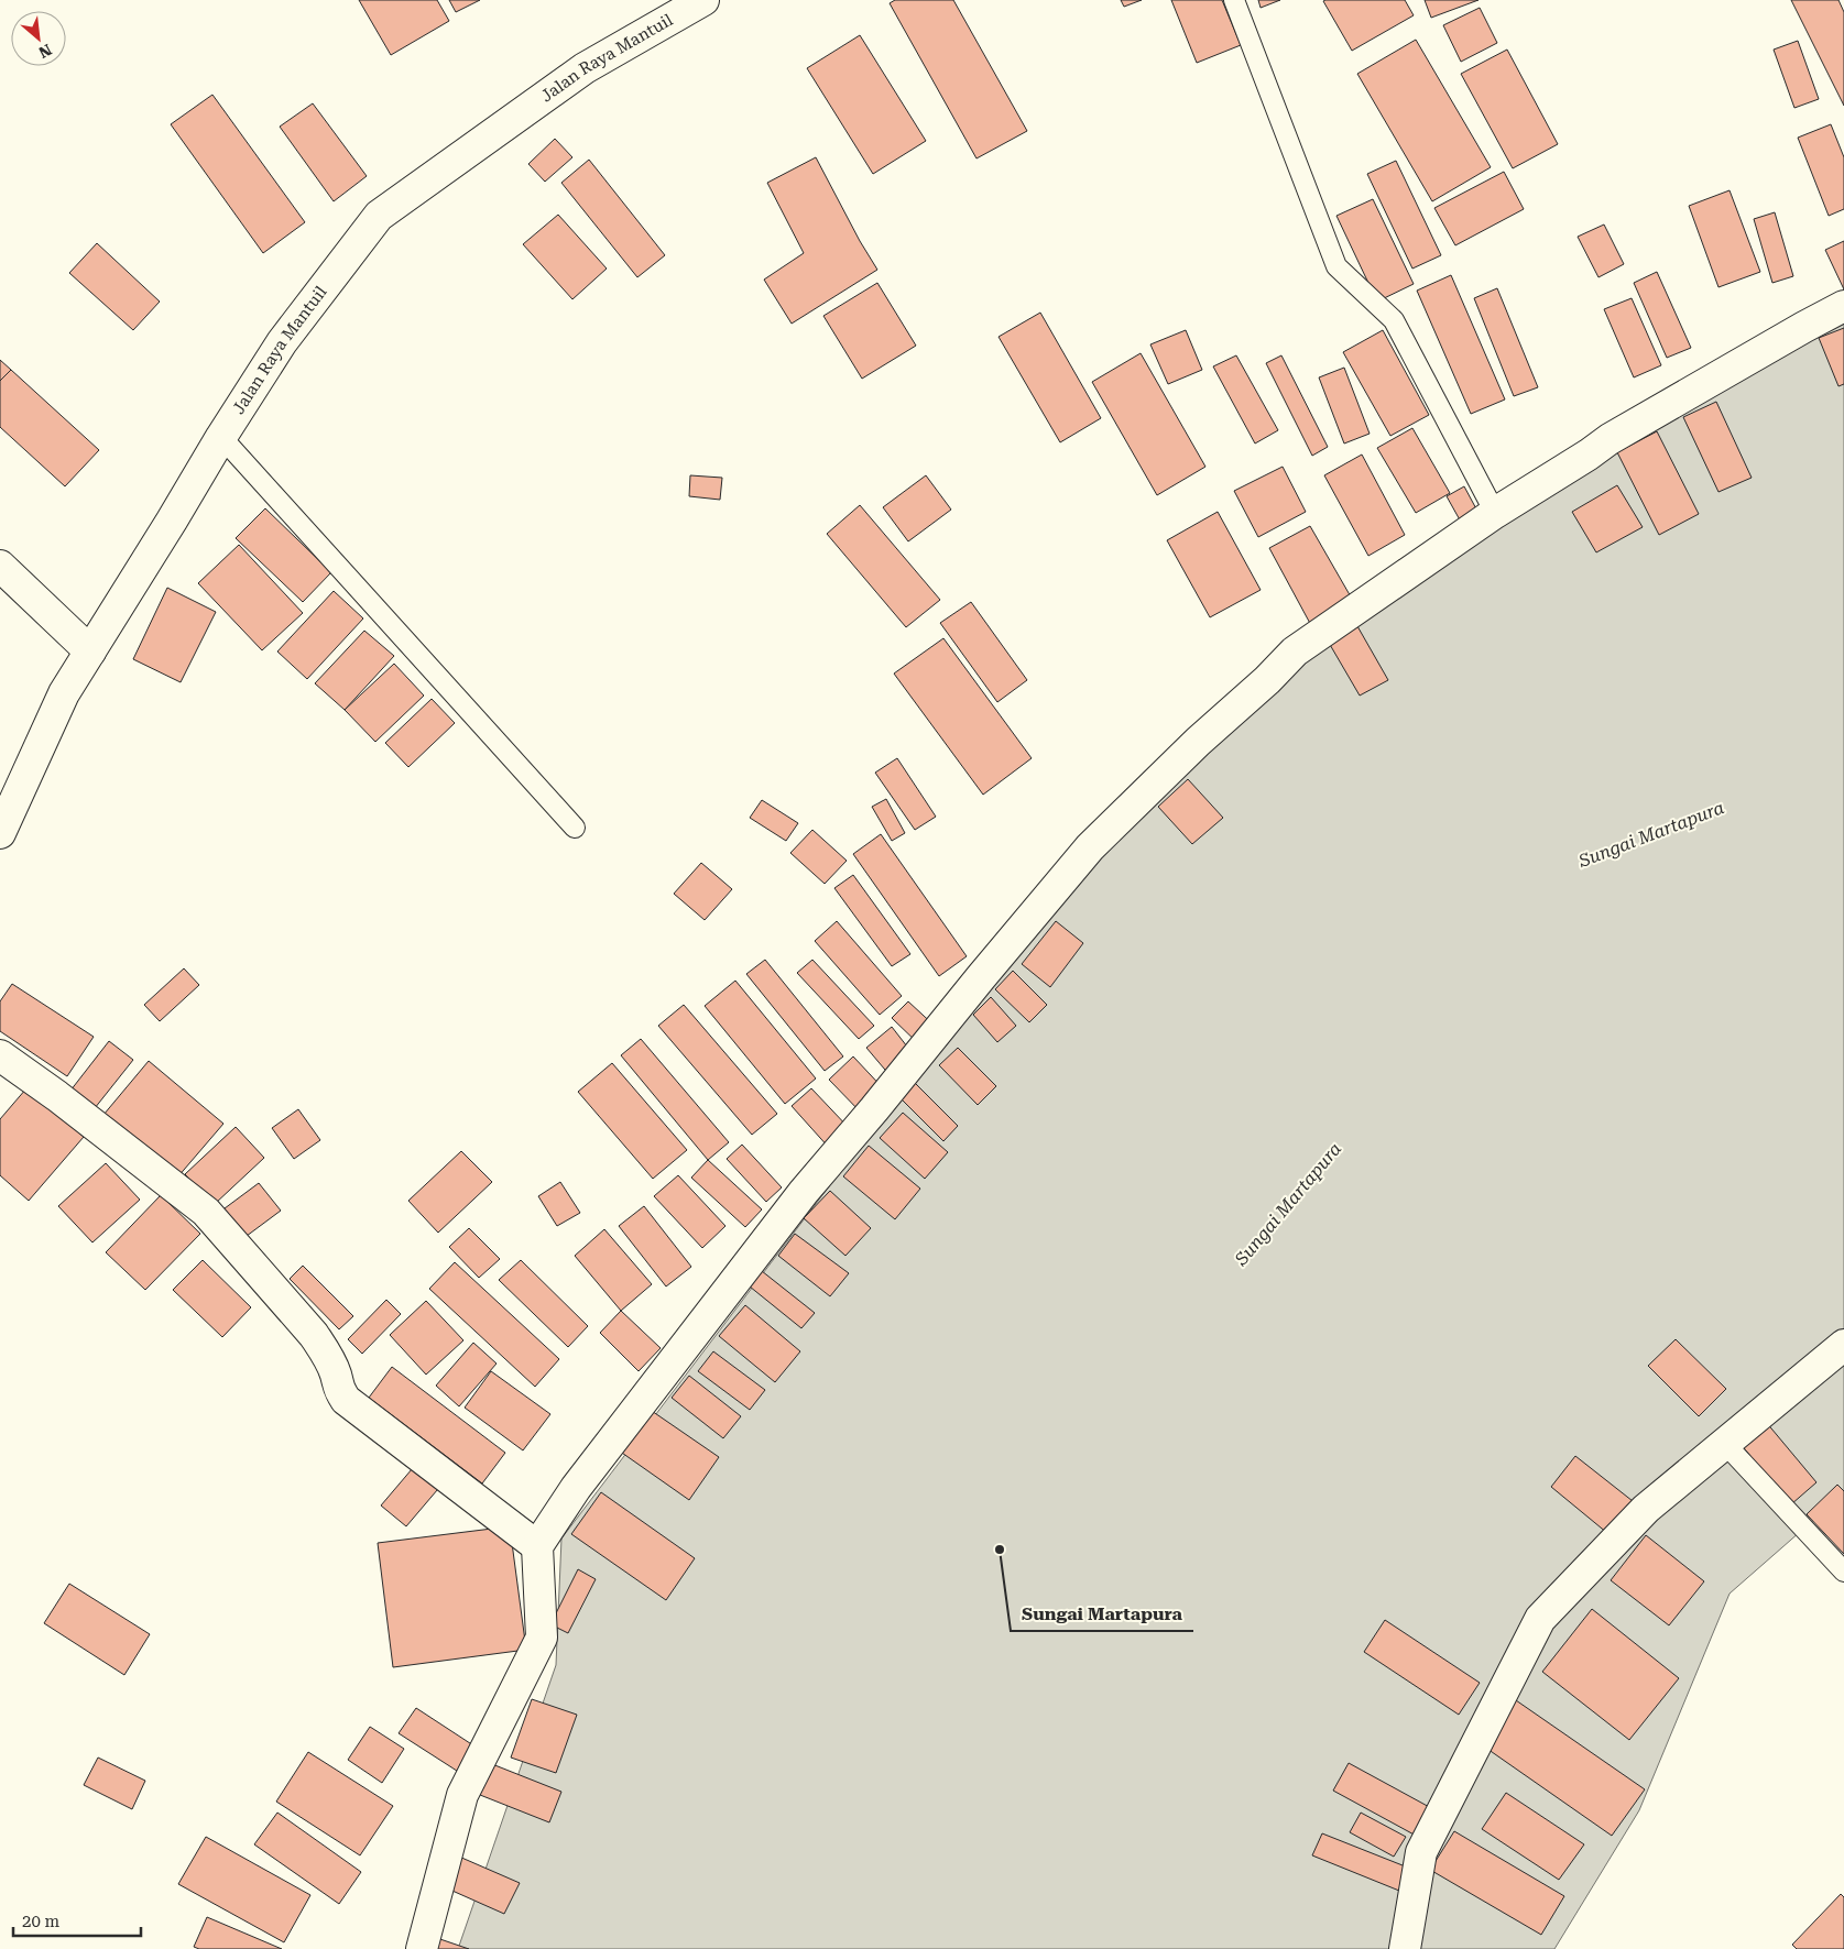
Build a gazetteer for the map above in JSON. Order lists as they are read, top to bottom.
{
  "streets": {
    "street": ["Jalan Raya Mantuil"]
  },
  "water": ["Sungai Martapura"],
  "places": ["Sungai Martapura"],
  "scale_bar": "20 m",
  "north": "bottom right"
}
